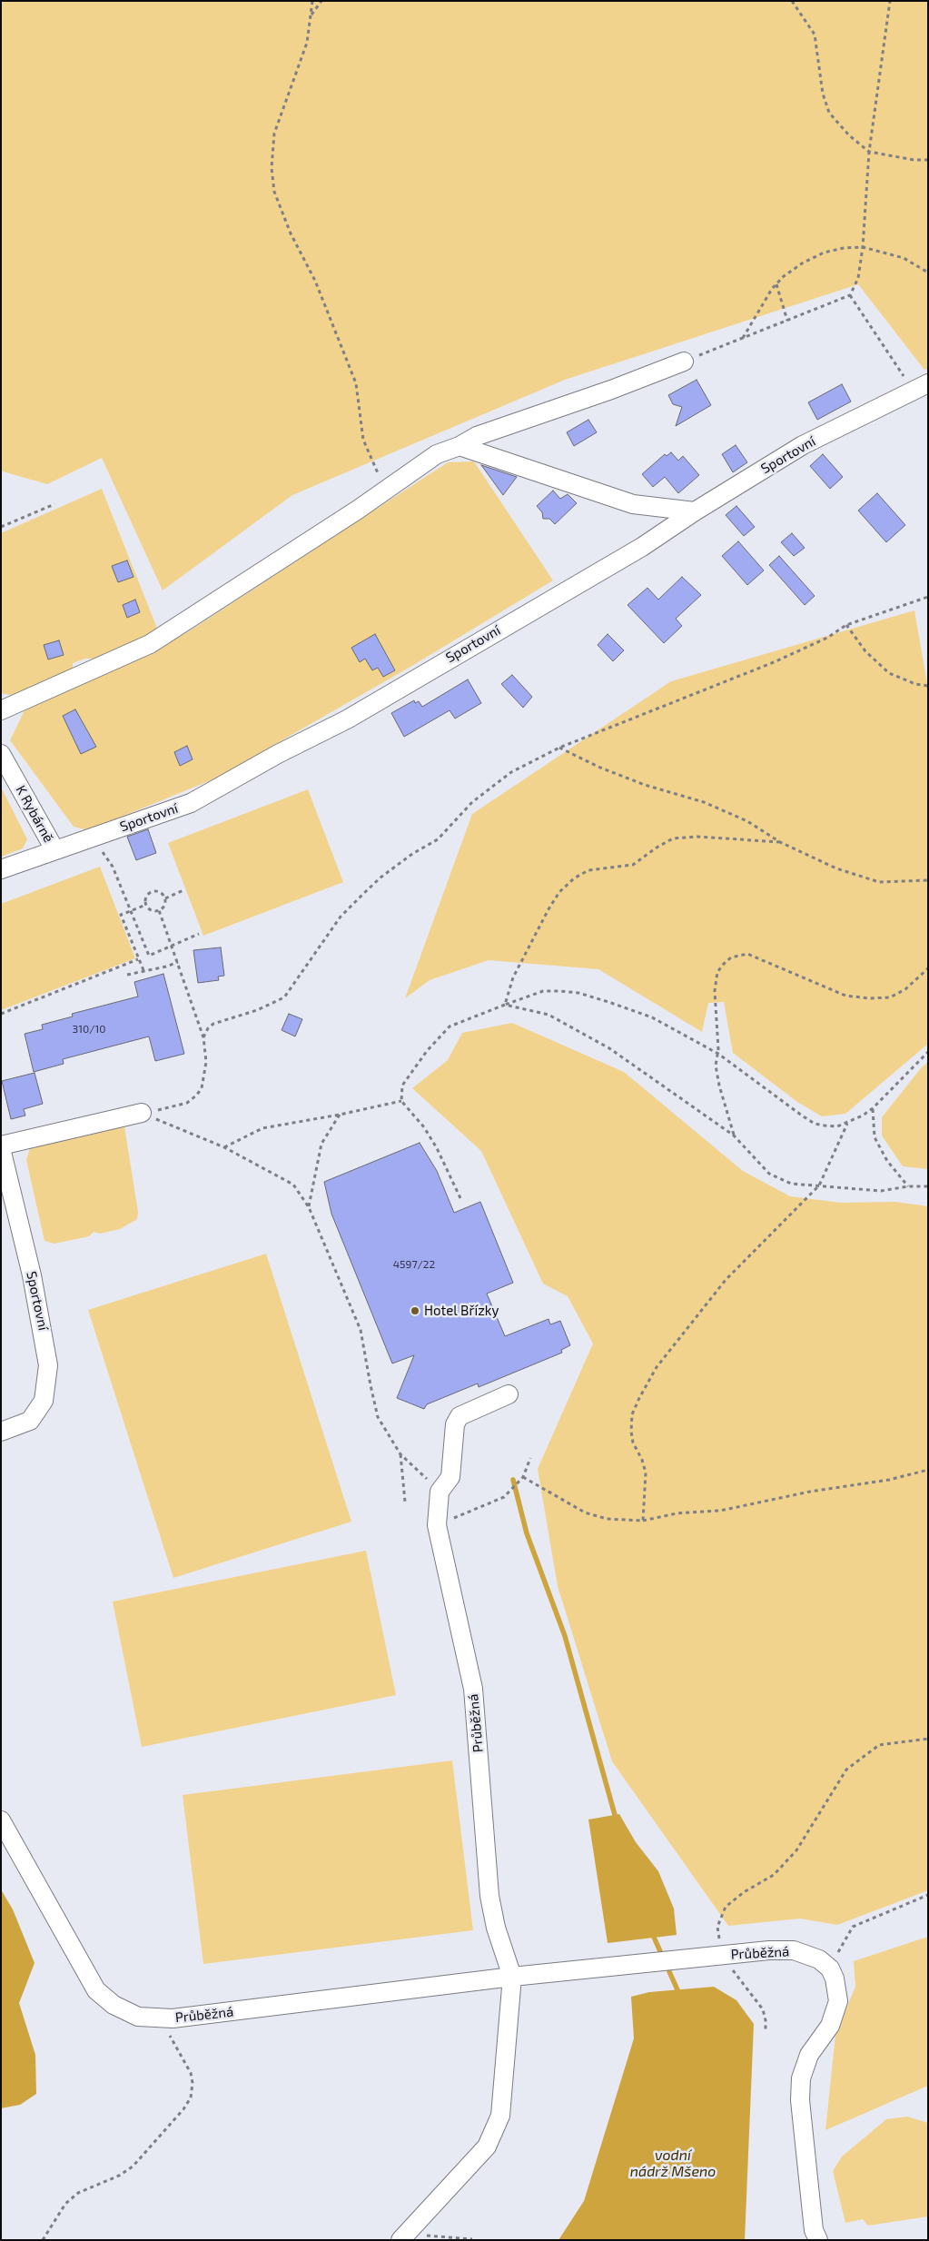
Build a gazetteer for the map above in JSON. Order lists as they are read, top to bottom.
{
  "streets": {
    "street": ["Sportovní", "K Rybárně", "Průběžná"]
  },
  "crossings": [
    ["Sportovní", "K Rybárně"]
  ],
  "water": ["vodní nádrž Mšeno"],
  "places": ["Hotel Břízky"],
  "house_numbers": ["310/10", "4597/22"]
}
